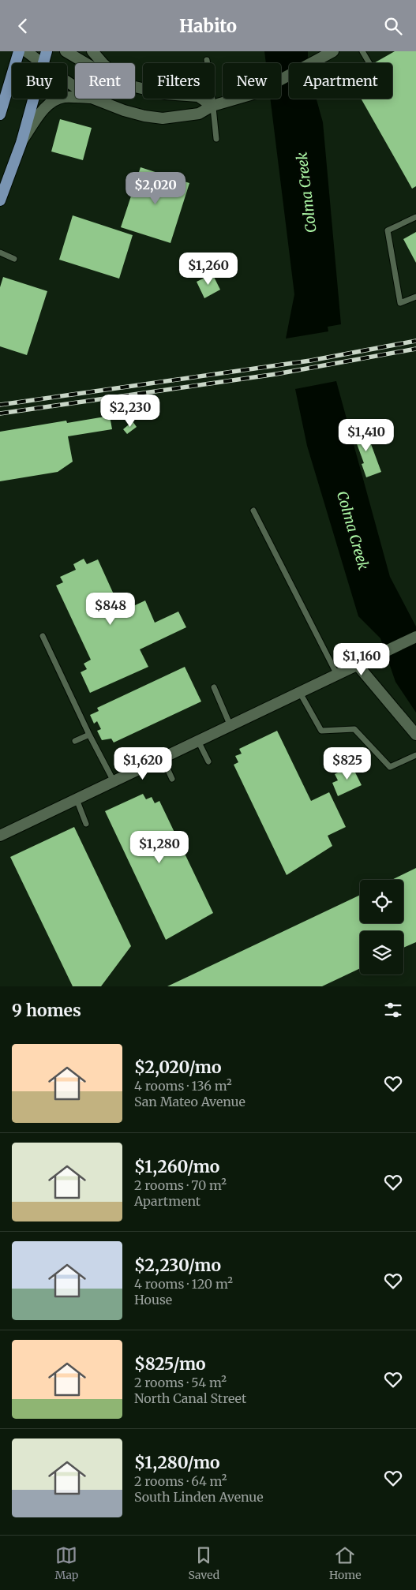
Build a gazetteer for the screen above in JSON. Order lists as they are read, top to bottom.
{
  "water": ["Colma Creek"],
  "page": {
    "header": "Habito",
    "chip": [
      "Buy",
      "Rent",
      "Filters",
      "New",
      "Apartment"
    ],
    "price": [
      "$2,020",
      "$1,260",
      "$2,230",
      "$1,410",
      "$848",
      "$1,160",
      "$1,620",
      "$825",
      "$1,280"
    ],
    "heading": "9 homes",
    "list": [
      {
        "name": "$2,020/mo",
        "note": "4 rooms · 136 m² · San Mateo Avenue"
      },
      {
        "name": "$1,260/mo",
        "note": "2 rooms · 70 m² · Apartment"
      },
      {
        "name": "$2,230/mo",
        "note": "4 rooms · 120 m² · House"
      },
      {
        "name": "$825/mo",
        "note": "2 rooms · 54 m² · North Canal Street"
      },
      {
        "name": "$1,280/mo",
        "note": "2 rooms · 64 m² · South Linden Avenue"
      }
    ],
    "tabs": ["Map", "Saved", "Home"]
  }
}
